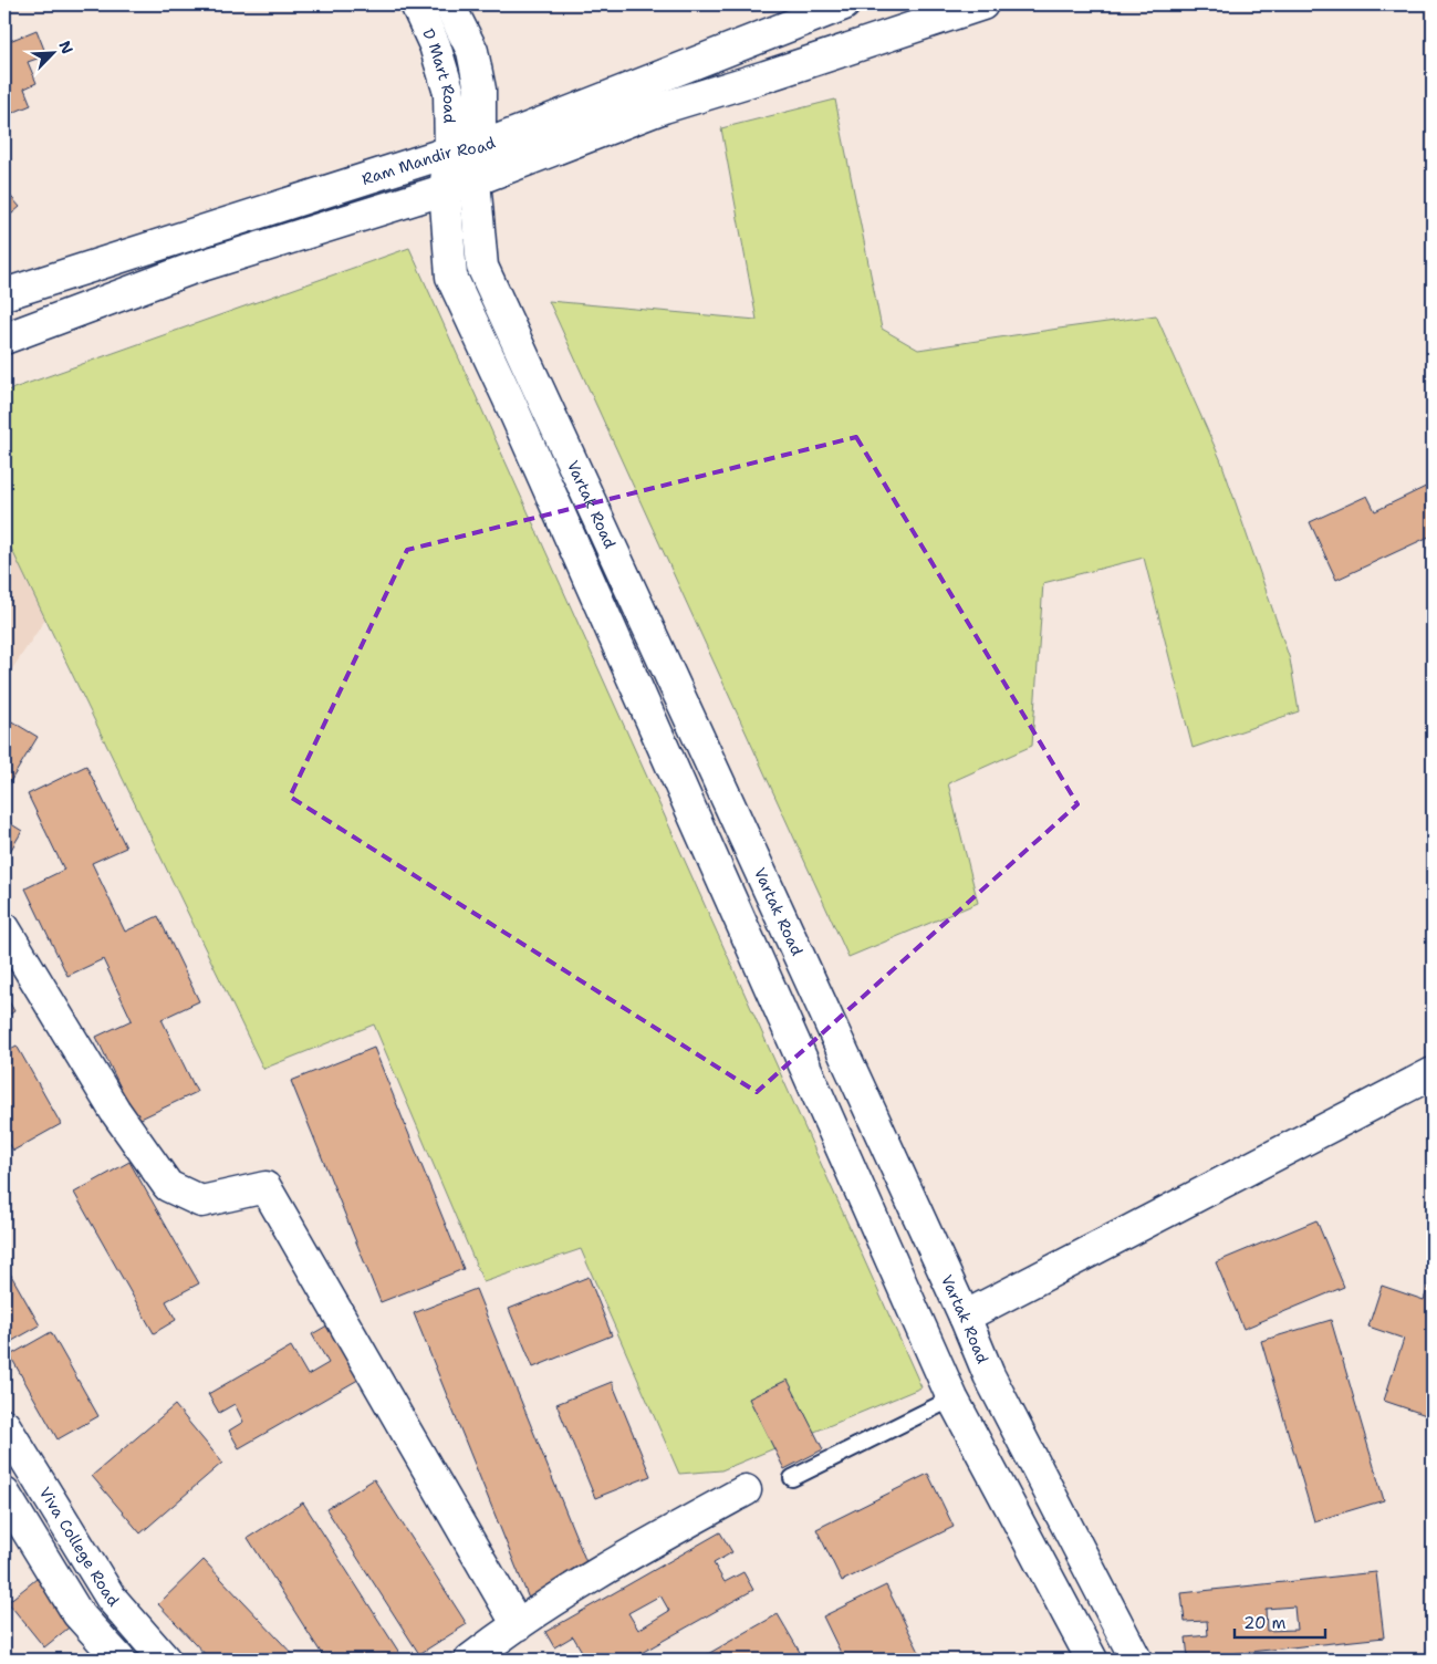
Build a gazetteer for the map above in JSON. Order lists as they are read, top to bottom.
{
  "streets": {
    "street": [
      "D Mart Road",
      "Ram Mandir Road",
      "Vartak Road",
      "Viva College Road"
    ]
  },
  "crossings": [
    ["D Mart Road", "Ram Mandir Road"],
    ["D Mart Road", "Vartak Road"],
    ["Ram Mandir Road", "Vartak Road"]
  ],
  "scale_bar": "20 m",
  "north": "top right"
}
